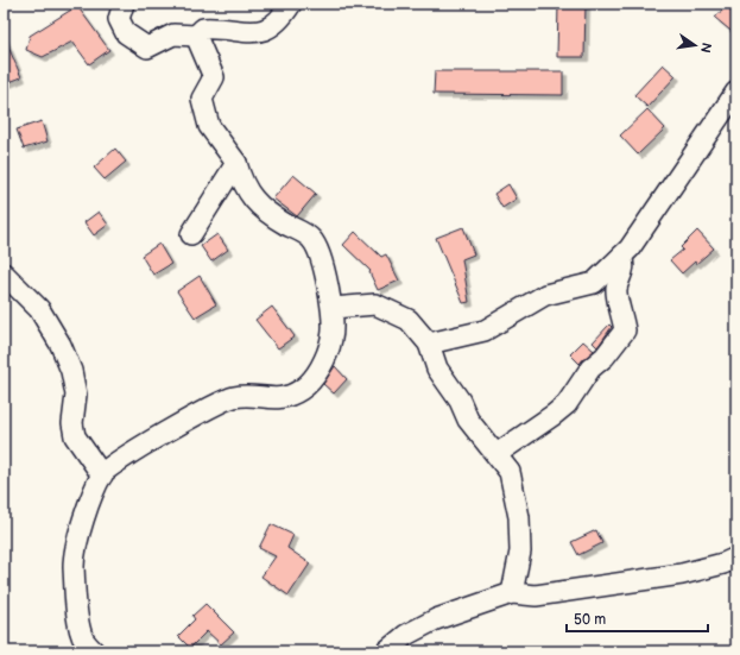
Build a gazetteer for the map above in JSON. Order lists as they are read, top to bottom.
{
  "scale_bar": "50 m",
  "north": "right"
}
